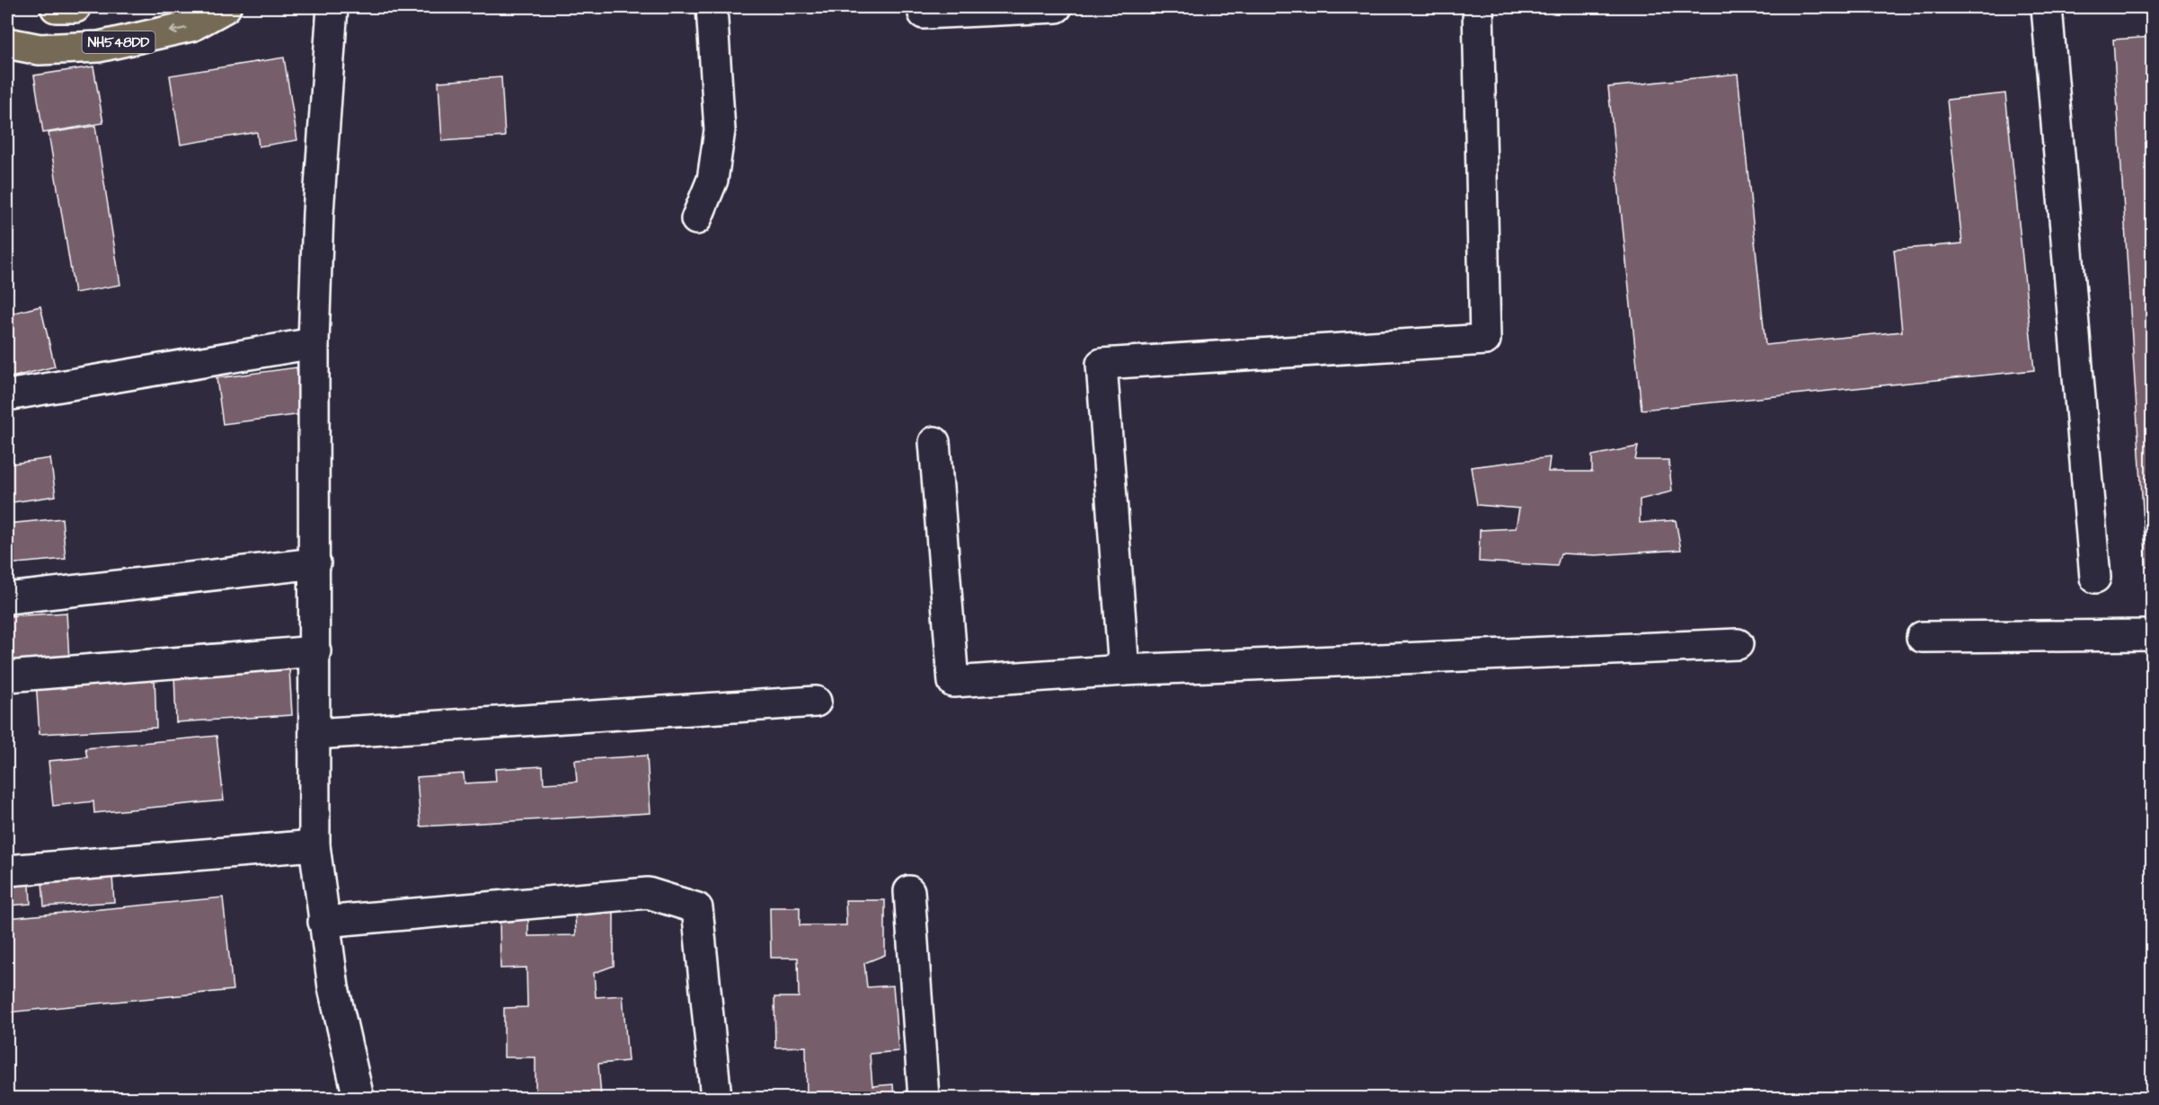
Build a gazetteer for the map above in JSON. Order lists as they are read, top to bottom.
{
  "streets": {
    "highway": ["NH548DD"]
  }
}
